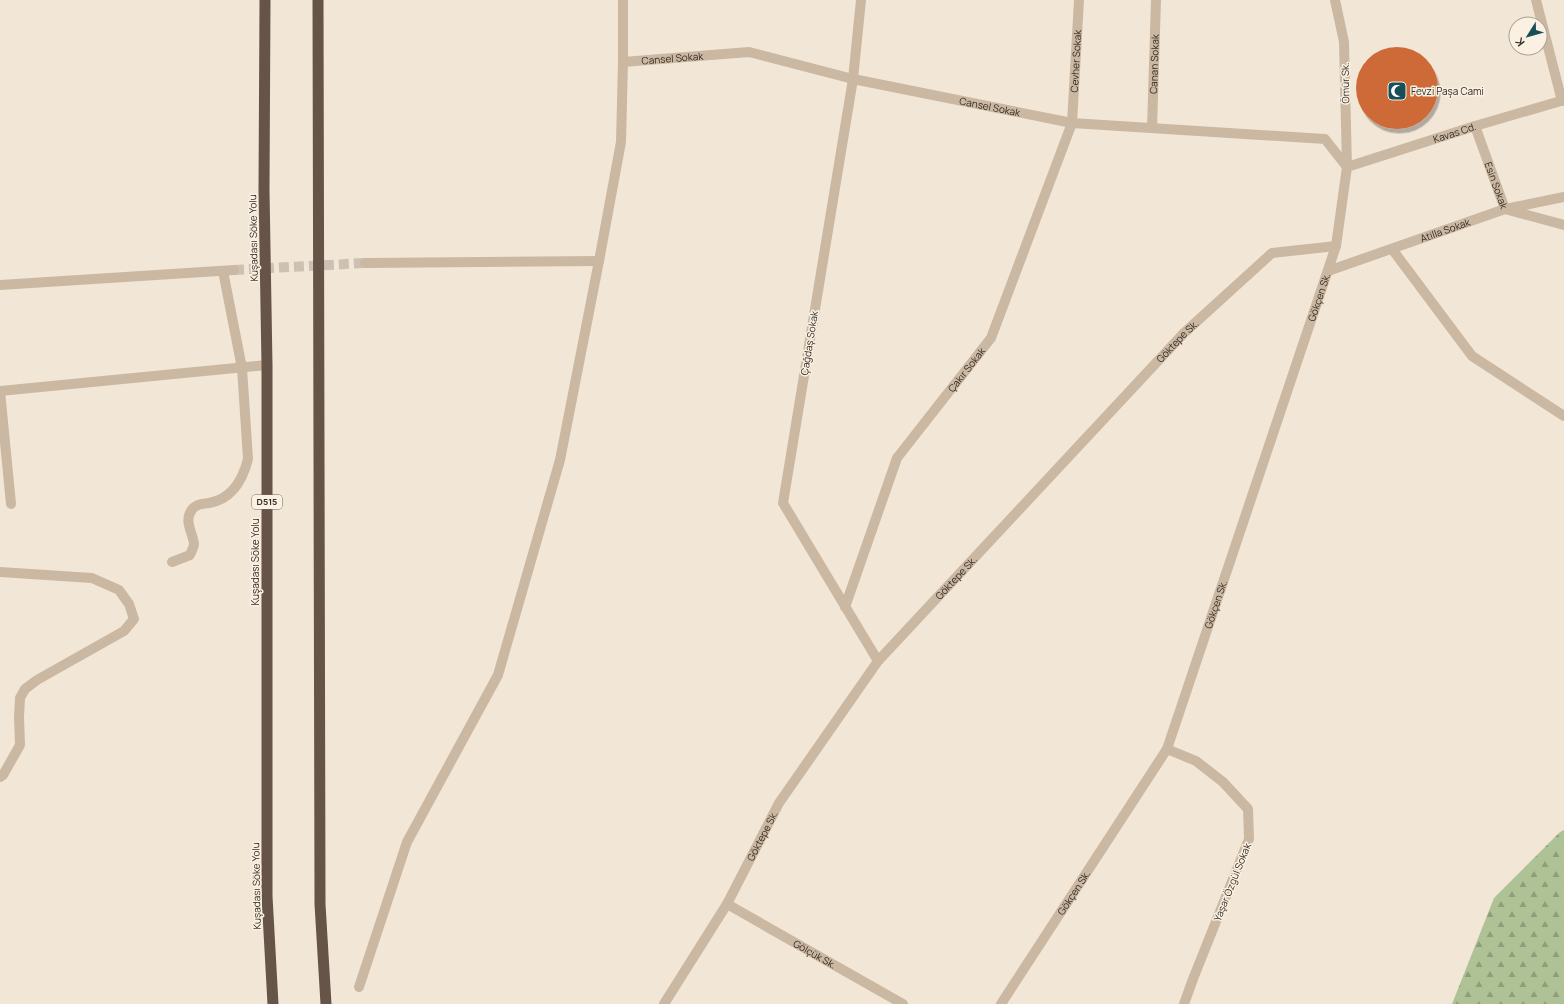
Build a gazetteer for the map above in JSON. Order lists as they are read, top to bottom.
{
  "streets": {
    "highway": ["Kuşadası Söke Yolu", "D515"],
    "street": [
      "Cansel Sokak",
      "Cevher Sokak",
      "Canan Sokak",
      "Ömür Sk.",
      "Kavas Cd.",
      "Esin Sokak",
      "Atilla Sokak",
      "Gökçen Sk.",
      "Göktepe Sk.",
      "Çağdaş Sokak",
      "Çakır Sokak",
      "Yaşar Özgül Sokak",
      "Gölçük Sk."
    ]
  },
  "crossings": [
    ["Cansel Sokak", "Cevher Sokak"],
    ["Cansel Sokak", "Canan Sokak"],
    ["Cansel Sokak", "Ömür Sk."],
    ["Cansel Sokak", "Kavas Cd."],
    ["Cansel Sokak", "Gökçen Sk."],
    ["Cansel Sokak", "Çağdaş Sokak"],
    ["Cansel Sokak", "Çakır Sokak"],
    ["Cevher Sokak", "Çakır Sokak"],
    ["Ömür Sk.", "Kavas Cd."],
    ["Ömür Sk.", "Gökçen Sk."],
    ["Kavas Cd.", "Esin Sokak"],
    ["Kavas Cd.", "Gökçen Sk."],
    ["Esin Sokak", "Atilla Sokak"],
    ["Atilla Sokak", "Gökçen Sk."],
    ["Gökçen Sk.", "Göktepe Sk."],
    ["Gökçen Sk.", "Yaşar Özgül Sokak"],
    ["Göktepe Sk.", "Çağdaş Sokak"],
    ["Göktepe Sk.", "Gölçük Sk."],
    ["Çağdaş Sokak", "Çakır Sokak"]
  ],
  "places": {
    "mosque": ["Fevzi Paşa Cami"]
  },
  "north": "bottom left"
}
